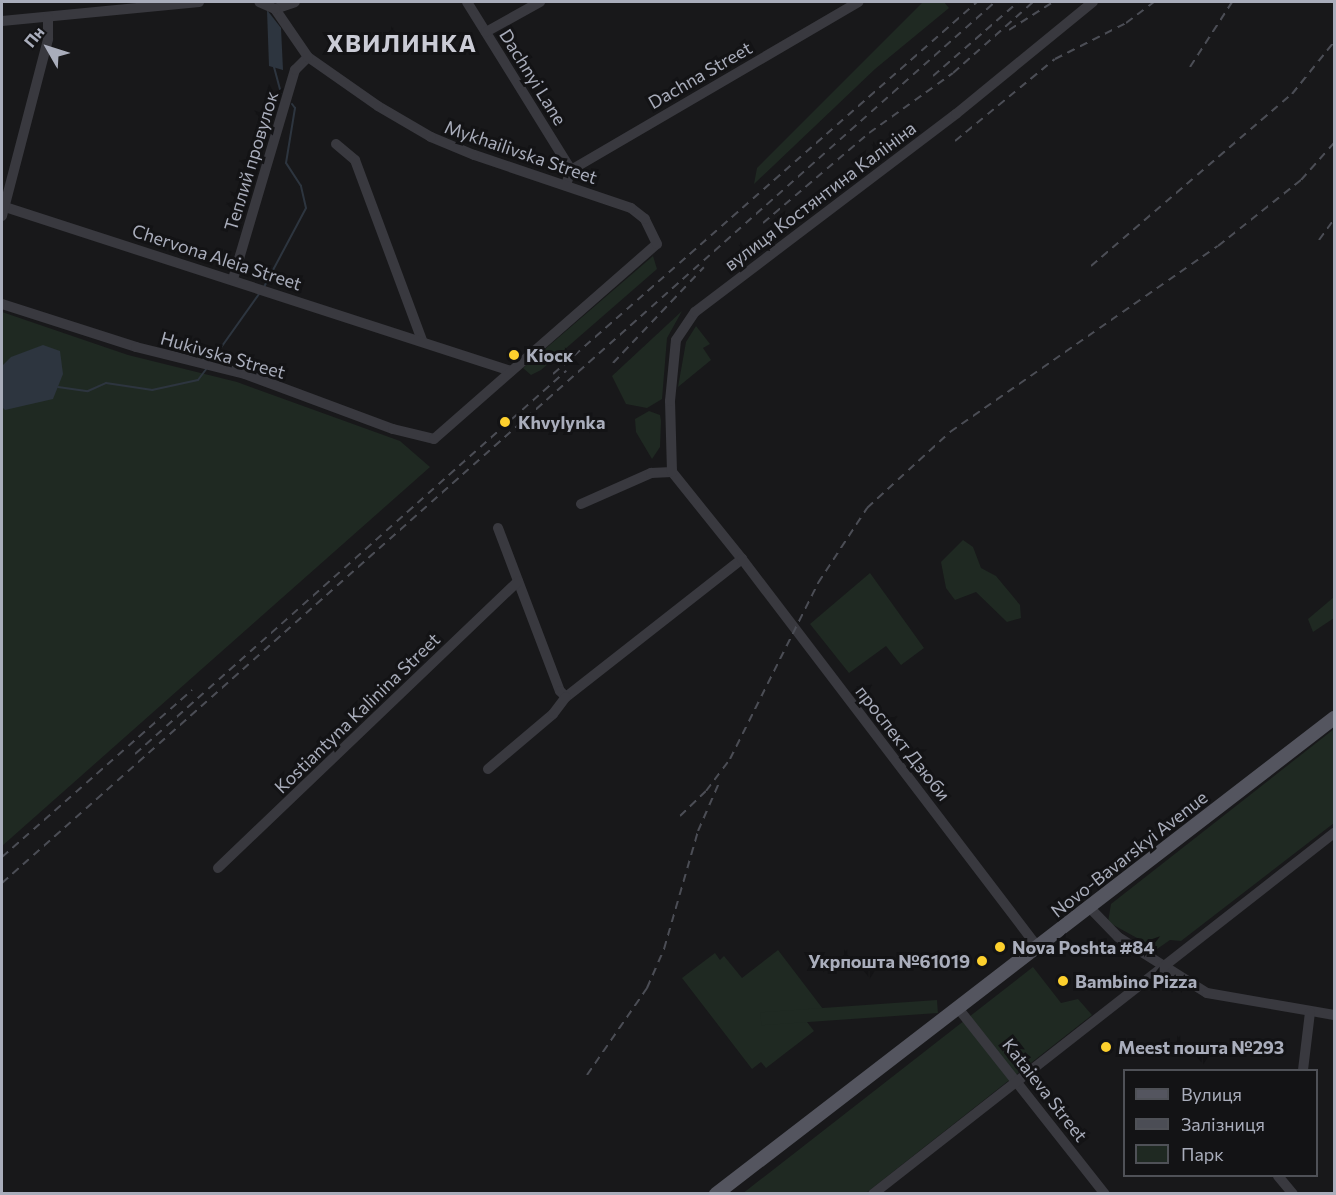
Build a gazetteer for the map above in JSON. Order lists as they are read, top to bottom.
{
  "streets": {
    "main road": ["Novo-Bavarskyi Avenue"],
    "street": [
      "Dachna Street",
      "Dachnyi Lane",
      "Mykhailivska Street",
      "Теплий провулок",
      "вулиця Костянтина Калініна",
      "Chervona Aleia Street",
      "Hukivska Street",
      "Kostiantyna Kalinina Street",
      "проспект Дзюби",
      "Kataieva Street"
    ]
  },
  "crossings": [
    ["Dachna Street", "Dachnyi Lane"],
    ["Mykhailivska Street", "Теплий провулок"],
    ["Mykhailivska Street", "Chervona Aleia Street"],
    ["Mykhailivska Street", "Hukivska Street"],
    ["Теплий провулок", "Chervona Aleia Street"],
    ["Chervona Aleia Street", "Hukivska Street"],
    ["проспект Дзюби", "Novo-Bavarskyi Avenue"],
    ["Novo-Bavarskyi Avenue", "Kataieva Street"]
  ],
  "districts": ["ХВИЛИНКА"],
  "places": [
    "Кіоск",
    "Khvylynka",
    "Nova Poshta #84",
    "Укрпошта №61019",
    "Bambino Pizza",
    "Meest пошта №293"
  ],
  "legend": ["Вулиця", "Залізниця", "Парк"],
  "north": "top left"
}
